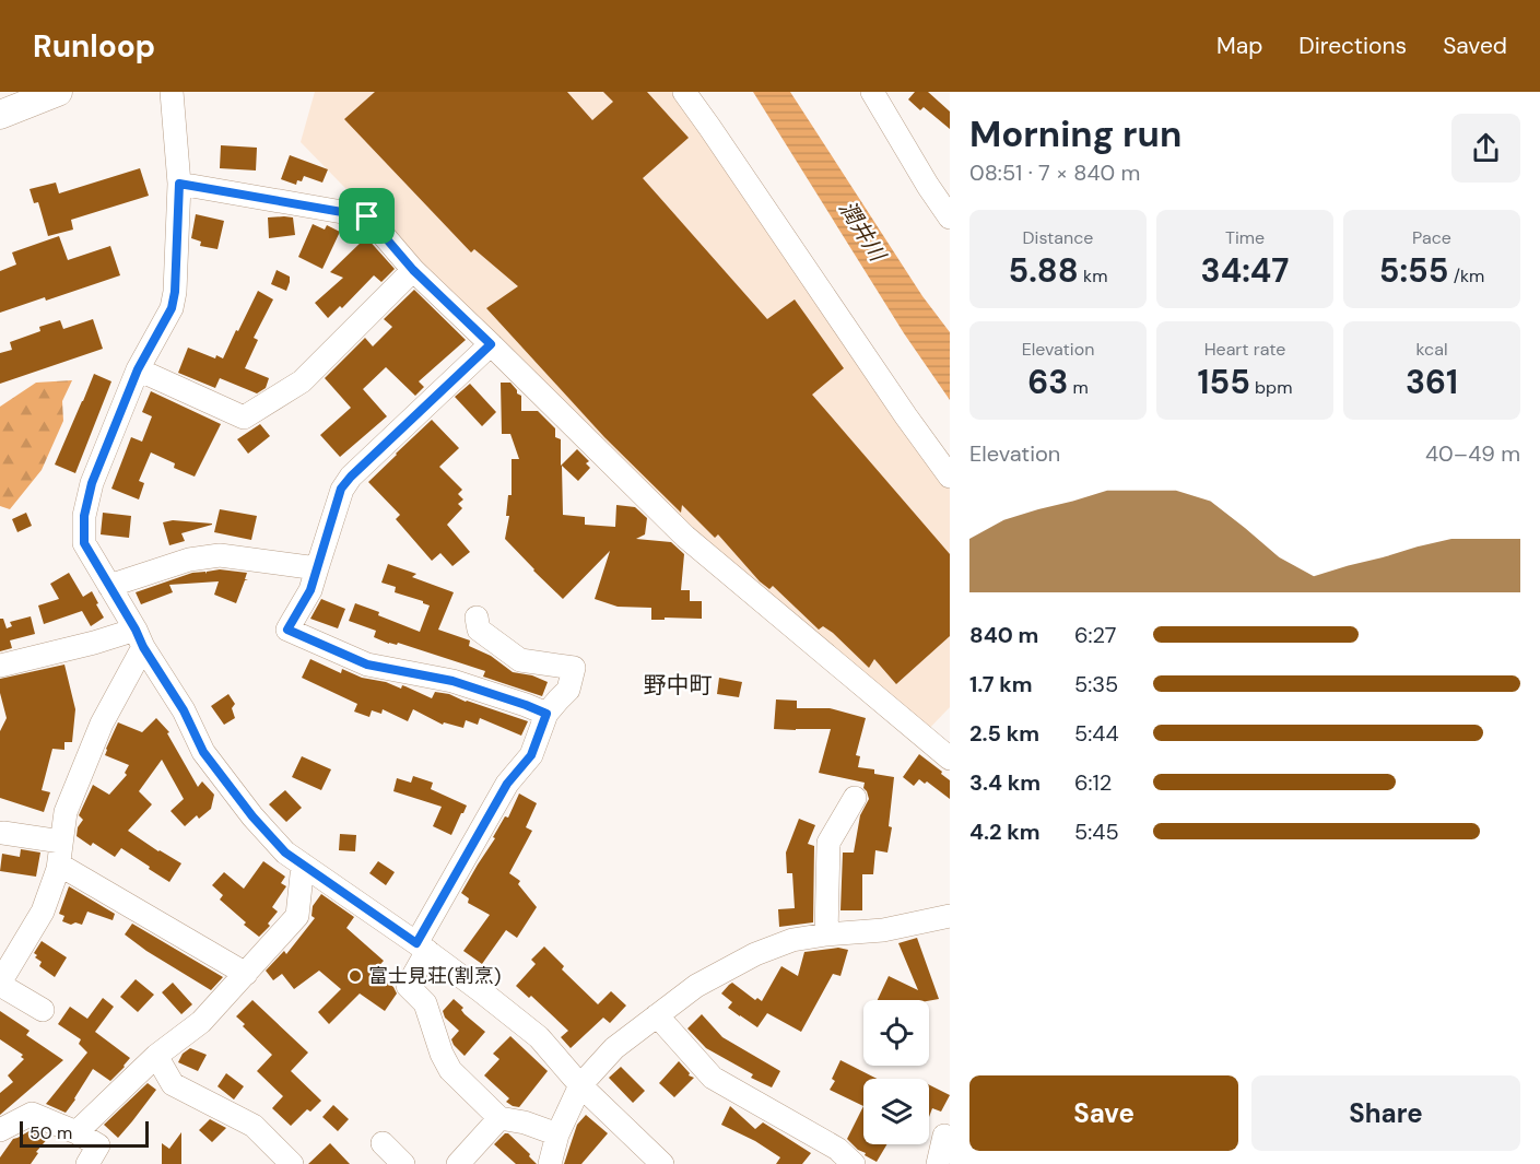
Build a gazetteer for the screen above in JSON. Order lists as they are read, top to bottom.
{
  "districts": ["野中町"],
  "water": ["潤井川"],
  "places": ["富士見荘(割烹)"],
  "scale_bar": "50 m",
  "page": {
    "header": "Runloop",
    "nav": ["Map", "Directions", "Saved"],
    "heading": ["Morning run", "08:51 · 7 × 840 m"],
    "stats": [
      ["Distance", "5.88 km"],
      ["Time", "34:47"],
      ["Pace", "5:55 /km"],
      ["Elevation", "63 m"],
      ["Heart rate", "155 bpm"],
      ["kcal", "361"]
    ],
    "chart": ["Elevation", "40–49 m"],
    "list": [
      {
        "name": "840 m",
        "note": "6:27"
      },
      {
        "name": "1.7 km",
        "note": "5:35"
      },
      {
        "name": "2.5 km",
        "note": "5:44"
      },
      {
        "name": "3.4 km",
        "note": "6:12"
      },
      {
        "name": "4.2 km",
        "note": "5:45"
      }
    ],
    "buttons": ["Save", "Share"],
    "scale": "50 m"
  }
}
